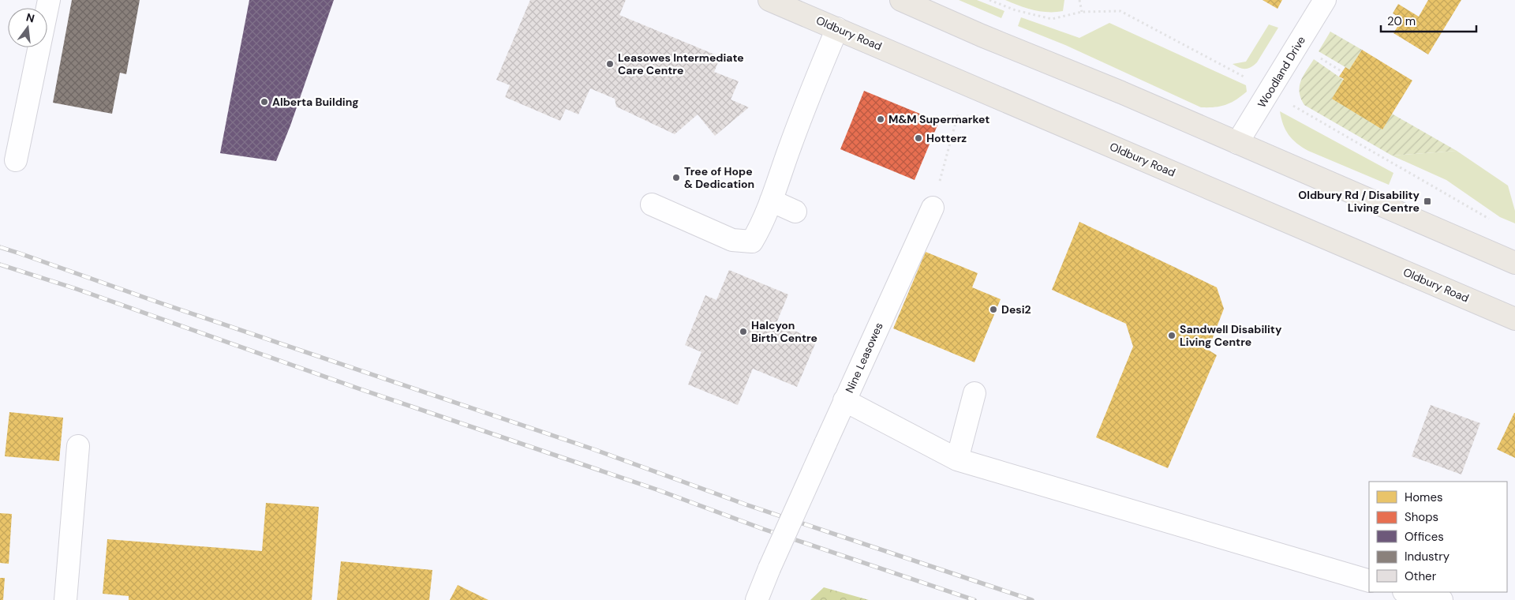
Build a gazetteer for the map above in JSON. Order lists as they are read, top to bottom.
{
  "streets": {
    "main road": ["Oldbury Road"],
    "street": ["Woodland Drive", "Nine Leasowes"]
  },
  "places": {
    "other": [
      "Leasowes Intermediate Care Centre",
      "Alberta Building",
      "M&M Supermarket",
      "Hotterz",
      "Tree of Hope & Dedication",
      "Desi2",
      "Halcyon Birth Centre",
      "Sandwell Disability Living Centre"
    ],
    "transit": ["Oldbury Rd / Disability Living Centre"]
  },
  "legend": [
    "Homes",
    "Shops",
    "Offices",
    "Industry",
    "Other"
  ],
  "scale_bar": "20 m",
  "north": "top"
}
